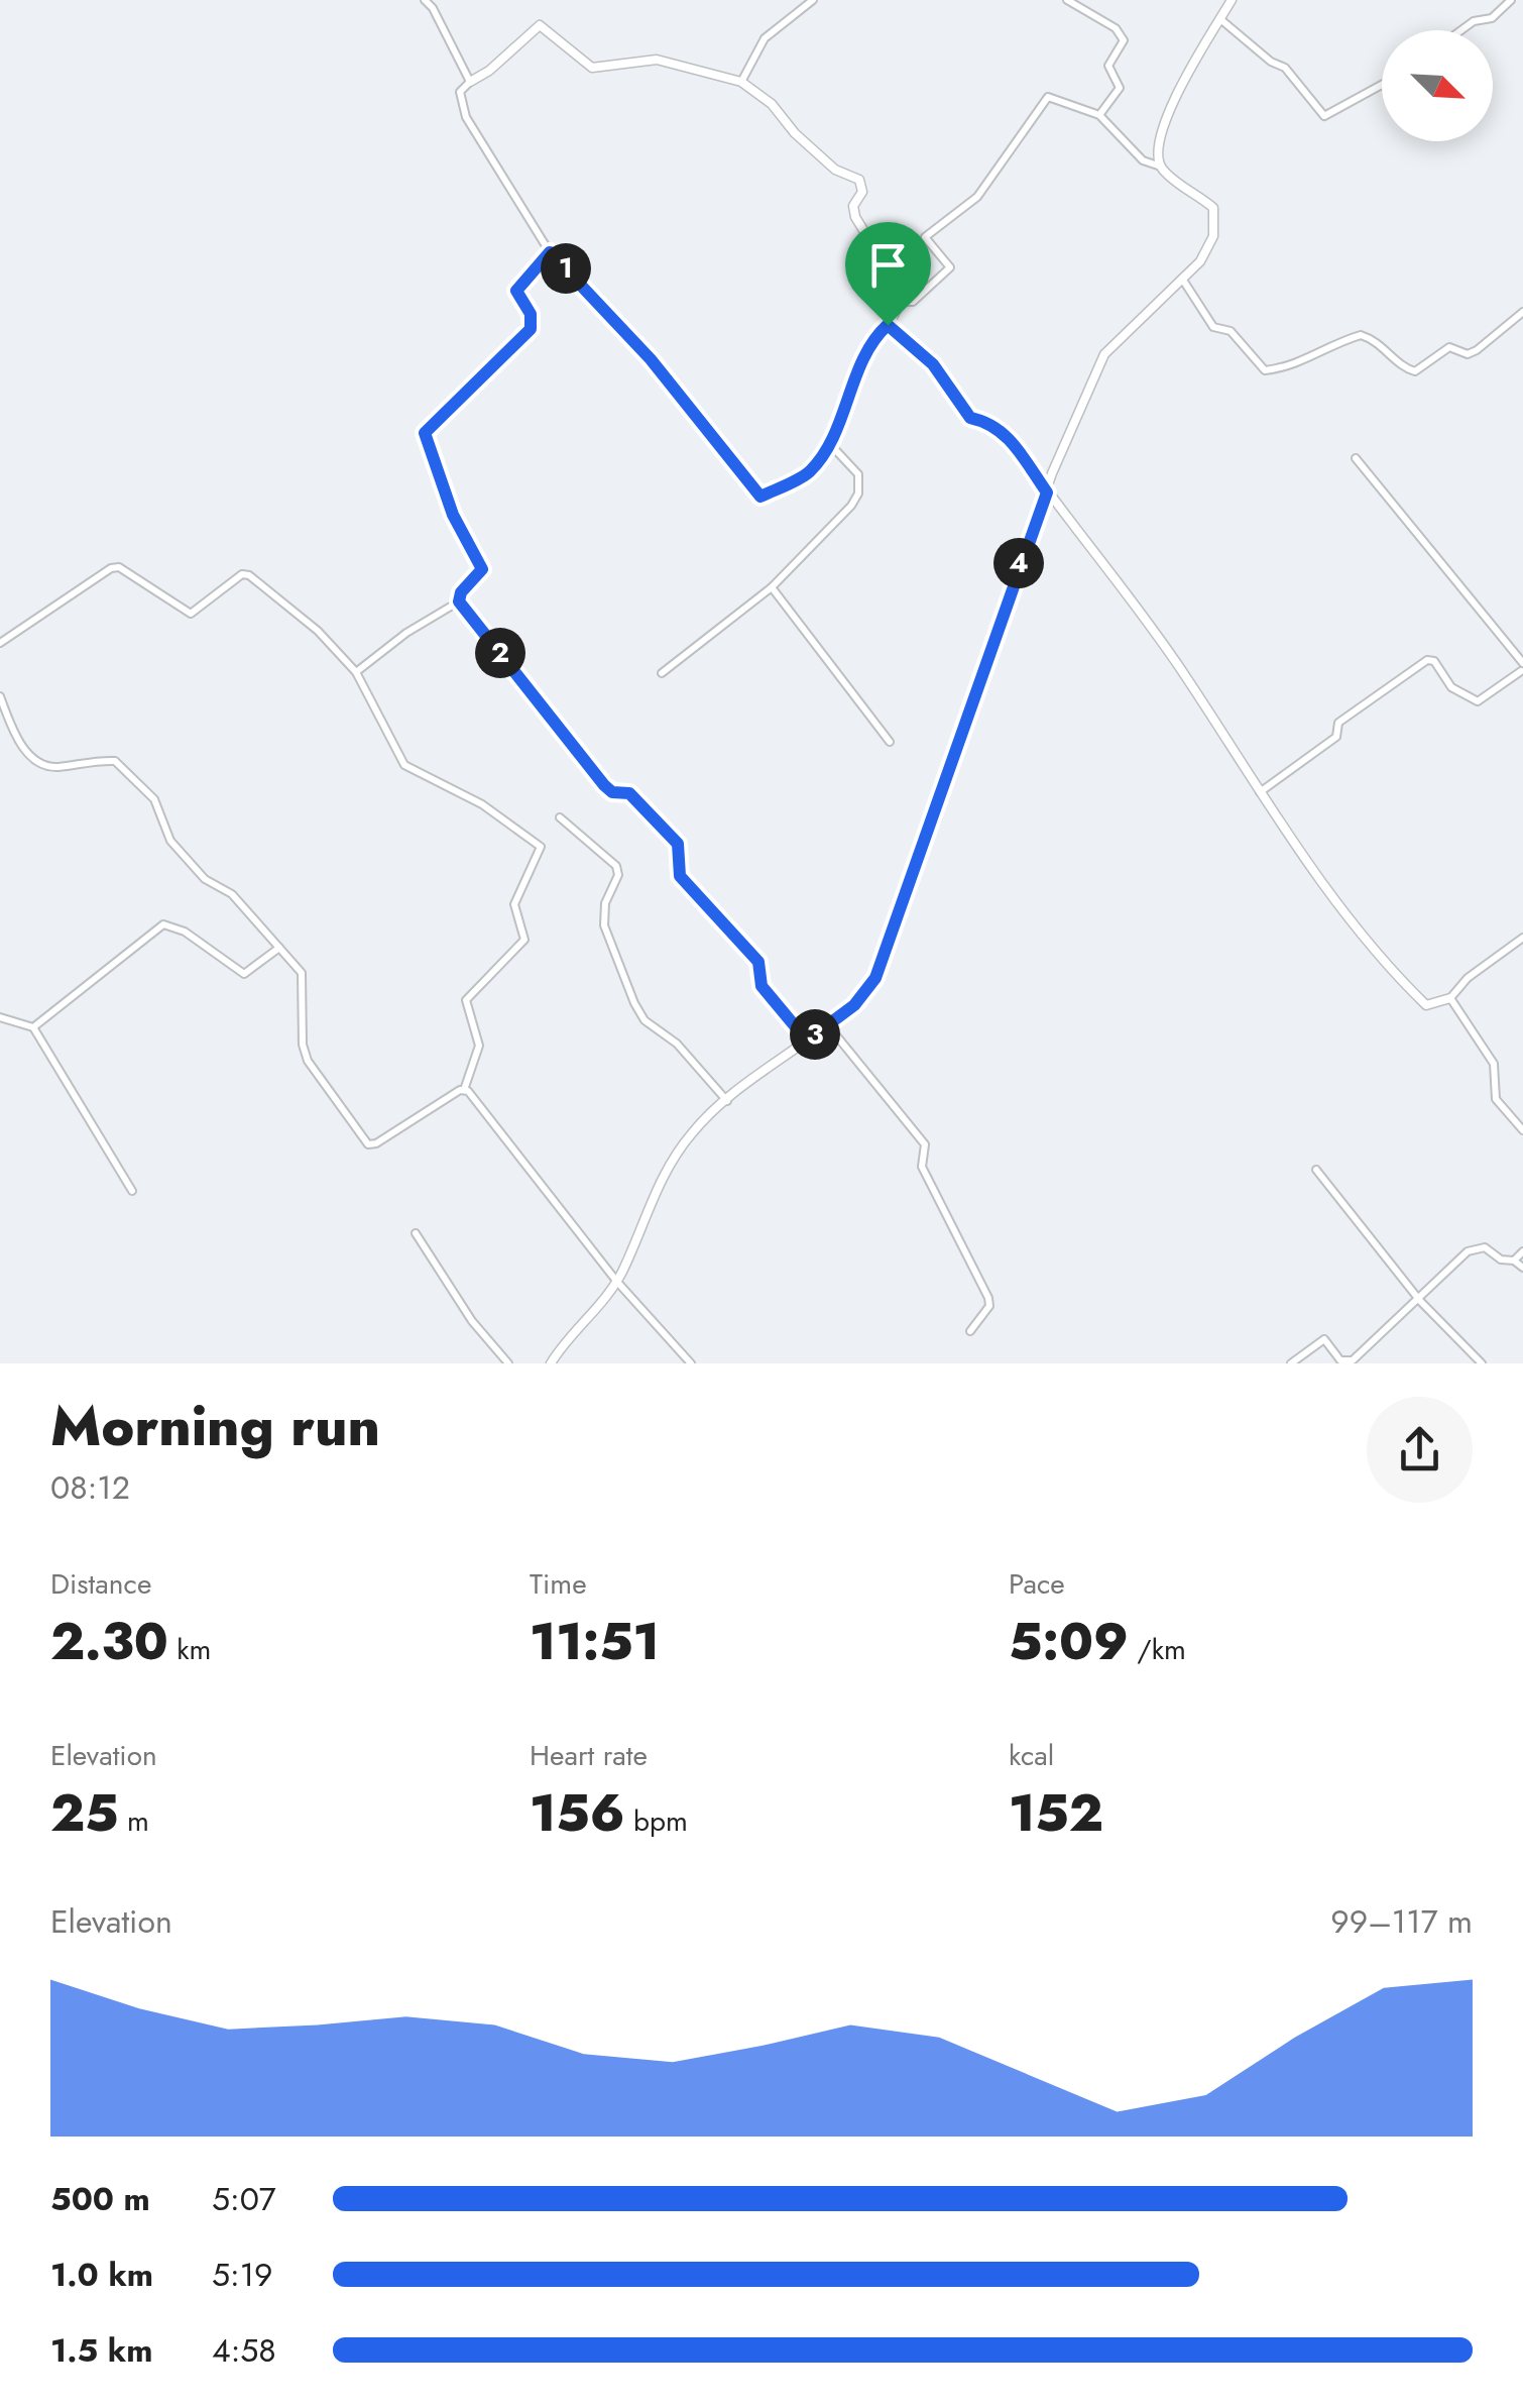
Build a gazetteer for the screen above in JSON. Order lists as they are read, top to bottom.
{
  "north": "bottom right",
  "page": {
    "pins": [
      "1",
      "4",
      "2",
      "3"
    ],
    "heading": ["Morning run", "08:12"],
    "stats": [
      ["Distance", "2.30 km"],
      ["Time", "11:51"],
      ["Pace", "5:09 /km"],
      ["Elevation", "25 m"],
      ["Heart rate", "156 bpm"],
      ["kcal", "152"]
    ],
    "chart": ["Elevation", "99–117 m"],
    "list": [
      {
        "name": "500 m",
        "note": "5:07"
      },
      {
        "name": "1.0 km",
        "note": "5:19"
      },
      {
        "name": "1.5 km",
        "note": "4:58"
      }
    ]
  }
}
